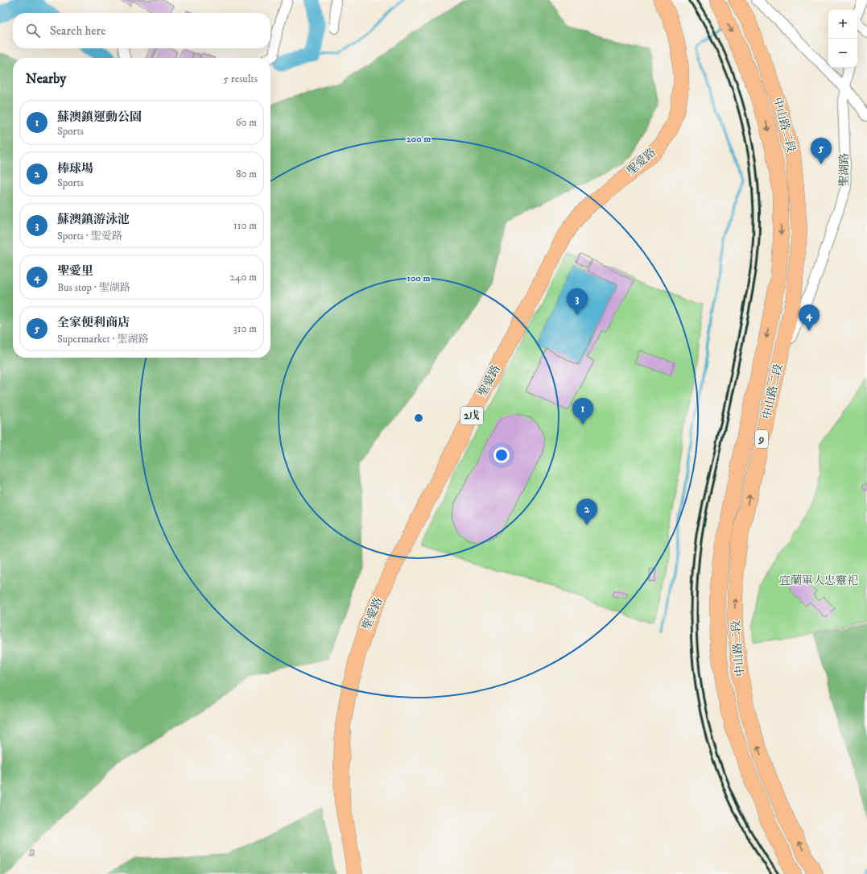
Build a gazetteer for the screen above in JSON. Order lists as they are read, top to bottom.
{
  "streets": {
    "main road": [
      "中山路二段",
      "聖愛路",
      "2戊",
      "9"
    ],
    "street": ["聖湖路"]
  },
  "crossings": [
    ["中山路二段", "聖湖路"]
  ],
  "parks": ["宜蘭軍人忠靈祀"],
  "page": {
    "map_buttons": ["+", "−"],
    "search": "Search here",
    "heading": ["Nearby", "5 results"],
    "list": [
      {
        "mark": "1",
        "name": "蘇澳鎮運動公園",
        "note": "Sports",
        "value": "60 m"
      },
      {
        "mark": "2",
        "name": "棒球場",
        "note": "Sports",
        "value": "80 m"
      },
      {
        "mark": "3",
        "name": "蘇澳鎮游泳池",
        "note": "Sports · 聖愛路",
        "value": "110 m"
      },
      {
        "mark": "4",
        "name": "聖愛里",
        "note": "Bus stop · 聖湖路",
        "value": "240 m"
      },
      {
        "mark": "5",
        "name": "全家便利商店",
        "note": "Supermarket · 聖湖路",
        "value": "310 m"
      }
    ],
    "pins": [
      "5",
      "3",
      "4",
      "1",
      "2"
    ]
  },
  "rings": ["200 m", "100 m"]
}
